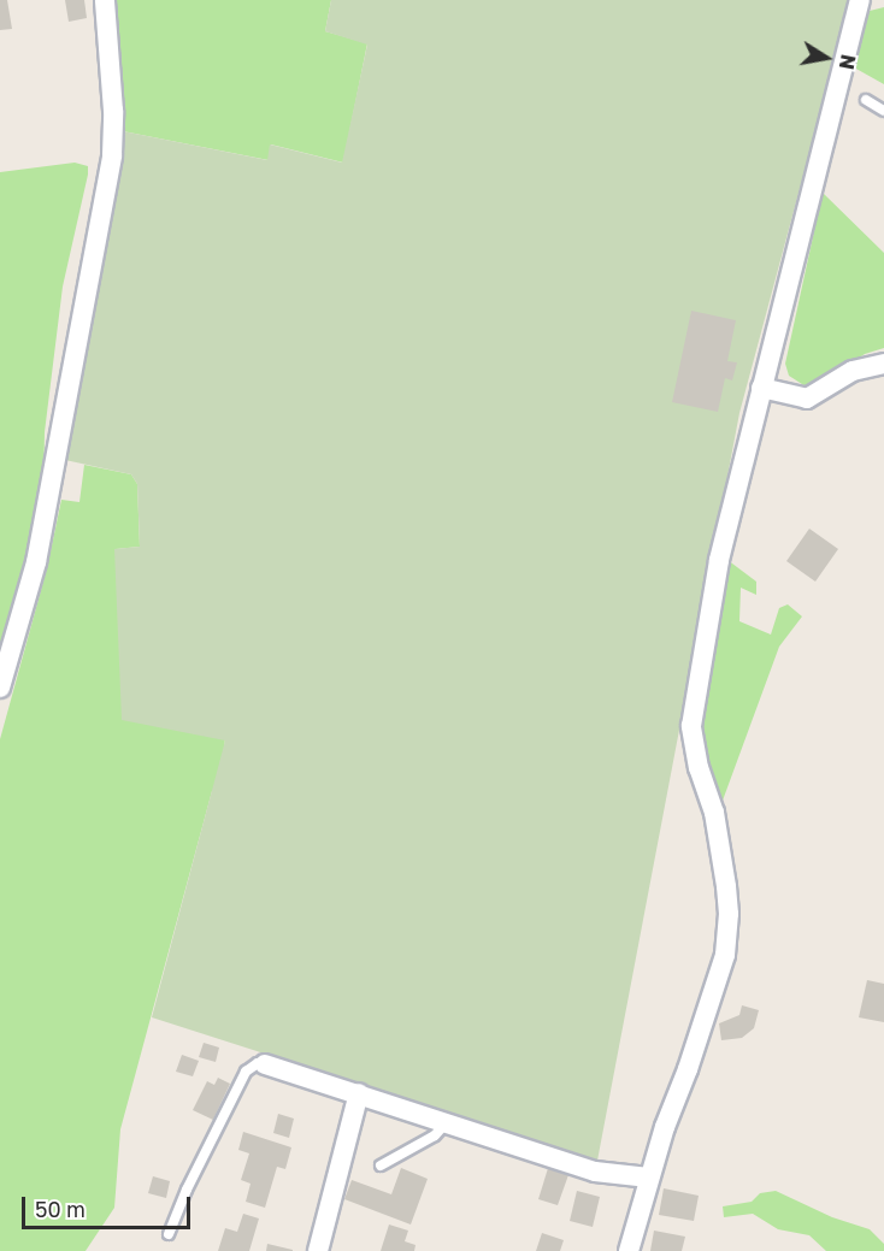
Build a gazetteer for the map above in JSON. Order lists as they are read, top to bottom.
{
  "scale_bar": "50 m",
  "north": "right"
}
